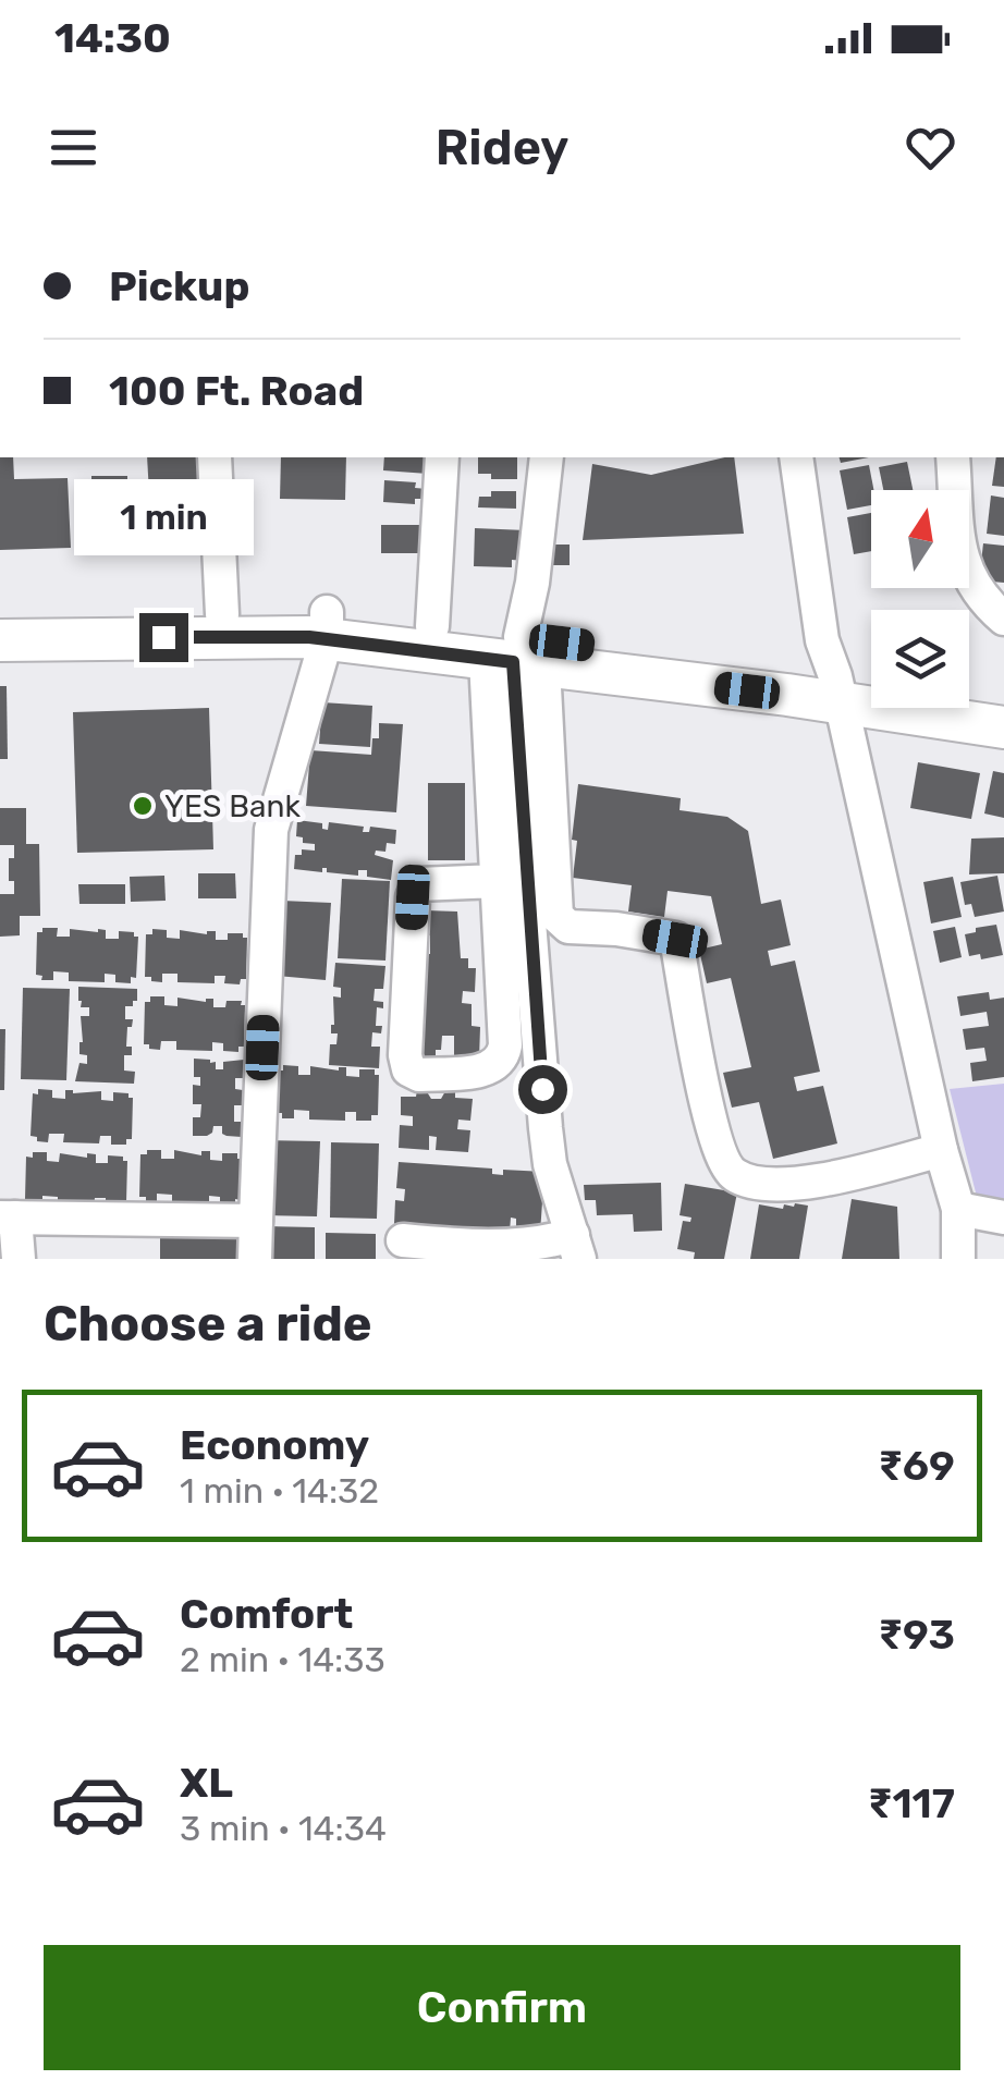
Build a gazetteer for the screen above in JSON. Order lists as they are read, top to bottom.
{
  "places": ["YES Bank"],
  "north": "top",
  "page": {
    "status": "14:30",
    "header": "Ridey",
    "banner": ["Pickup", "100 Ft. Road"],
    "bubble": "1 min",
    "heading": "Choose a ride",
    "list": [
      {
        "name": "Economy",
        "note": "1 min · 14:32",
        "value": "₹69"
      },
      {
        "name": "Comfort",
        "note": "2 min · 14:33",
        "value": "₹93"
      },
      {
        "name": "XL",
        "note": "3 min · 14:34",
        "value": "₹117"
      }
    ],
    "buttons": "Confirm"
  }
}
